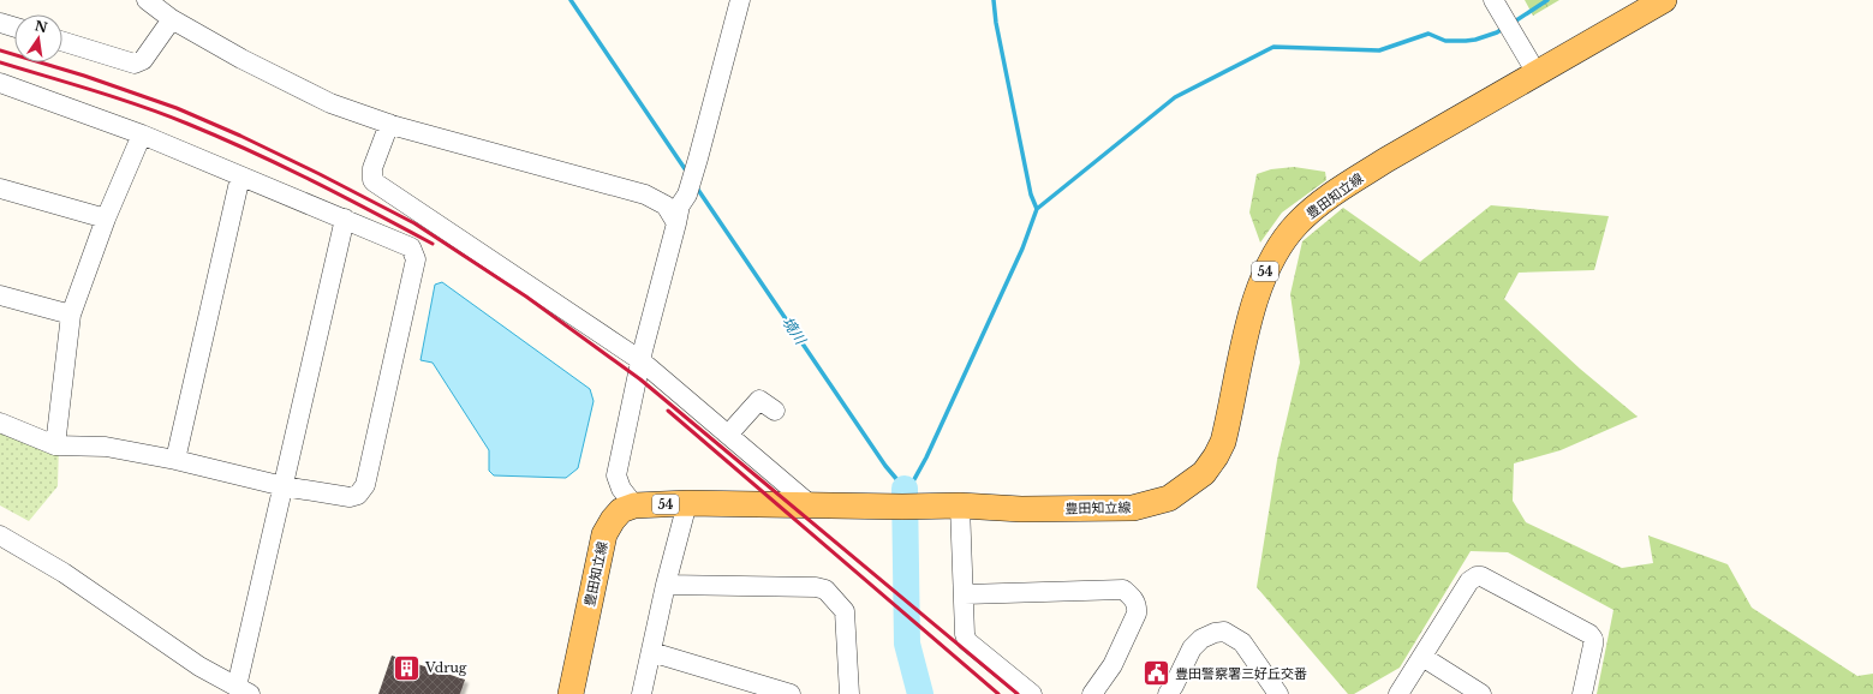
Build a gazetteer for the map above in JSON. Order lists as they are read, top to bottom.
{
  "streets": {
    "main road": ["豊田知立線", "54"]
  },
  "water": ["境川"],
  "places": {
    "building": ["Vdrug"],
    "public building": ["豊田警察署三好丘交番"]
  },
  "north": "top"
}
